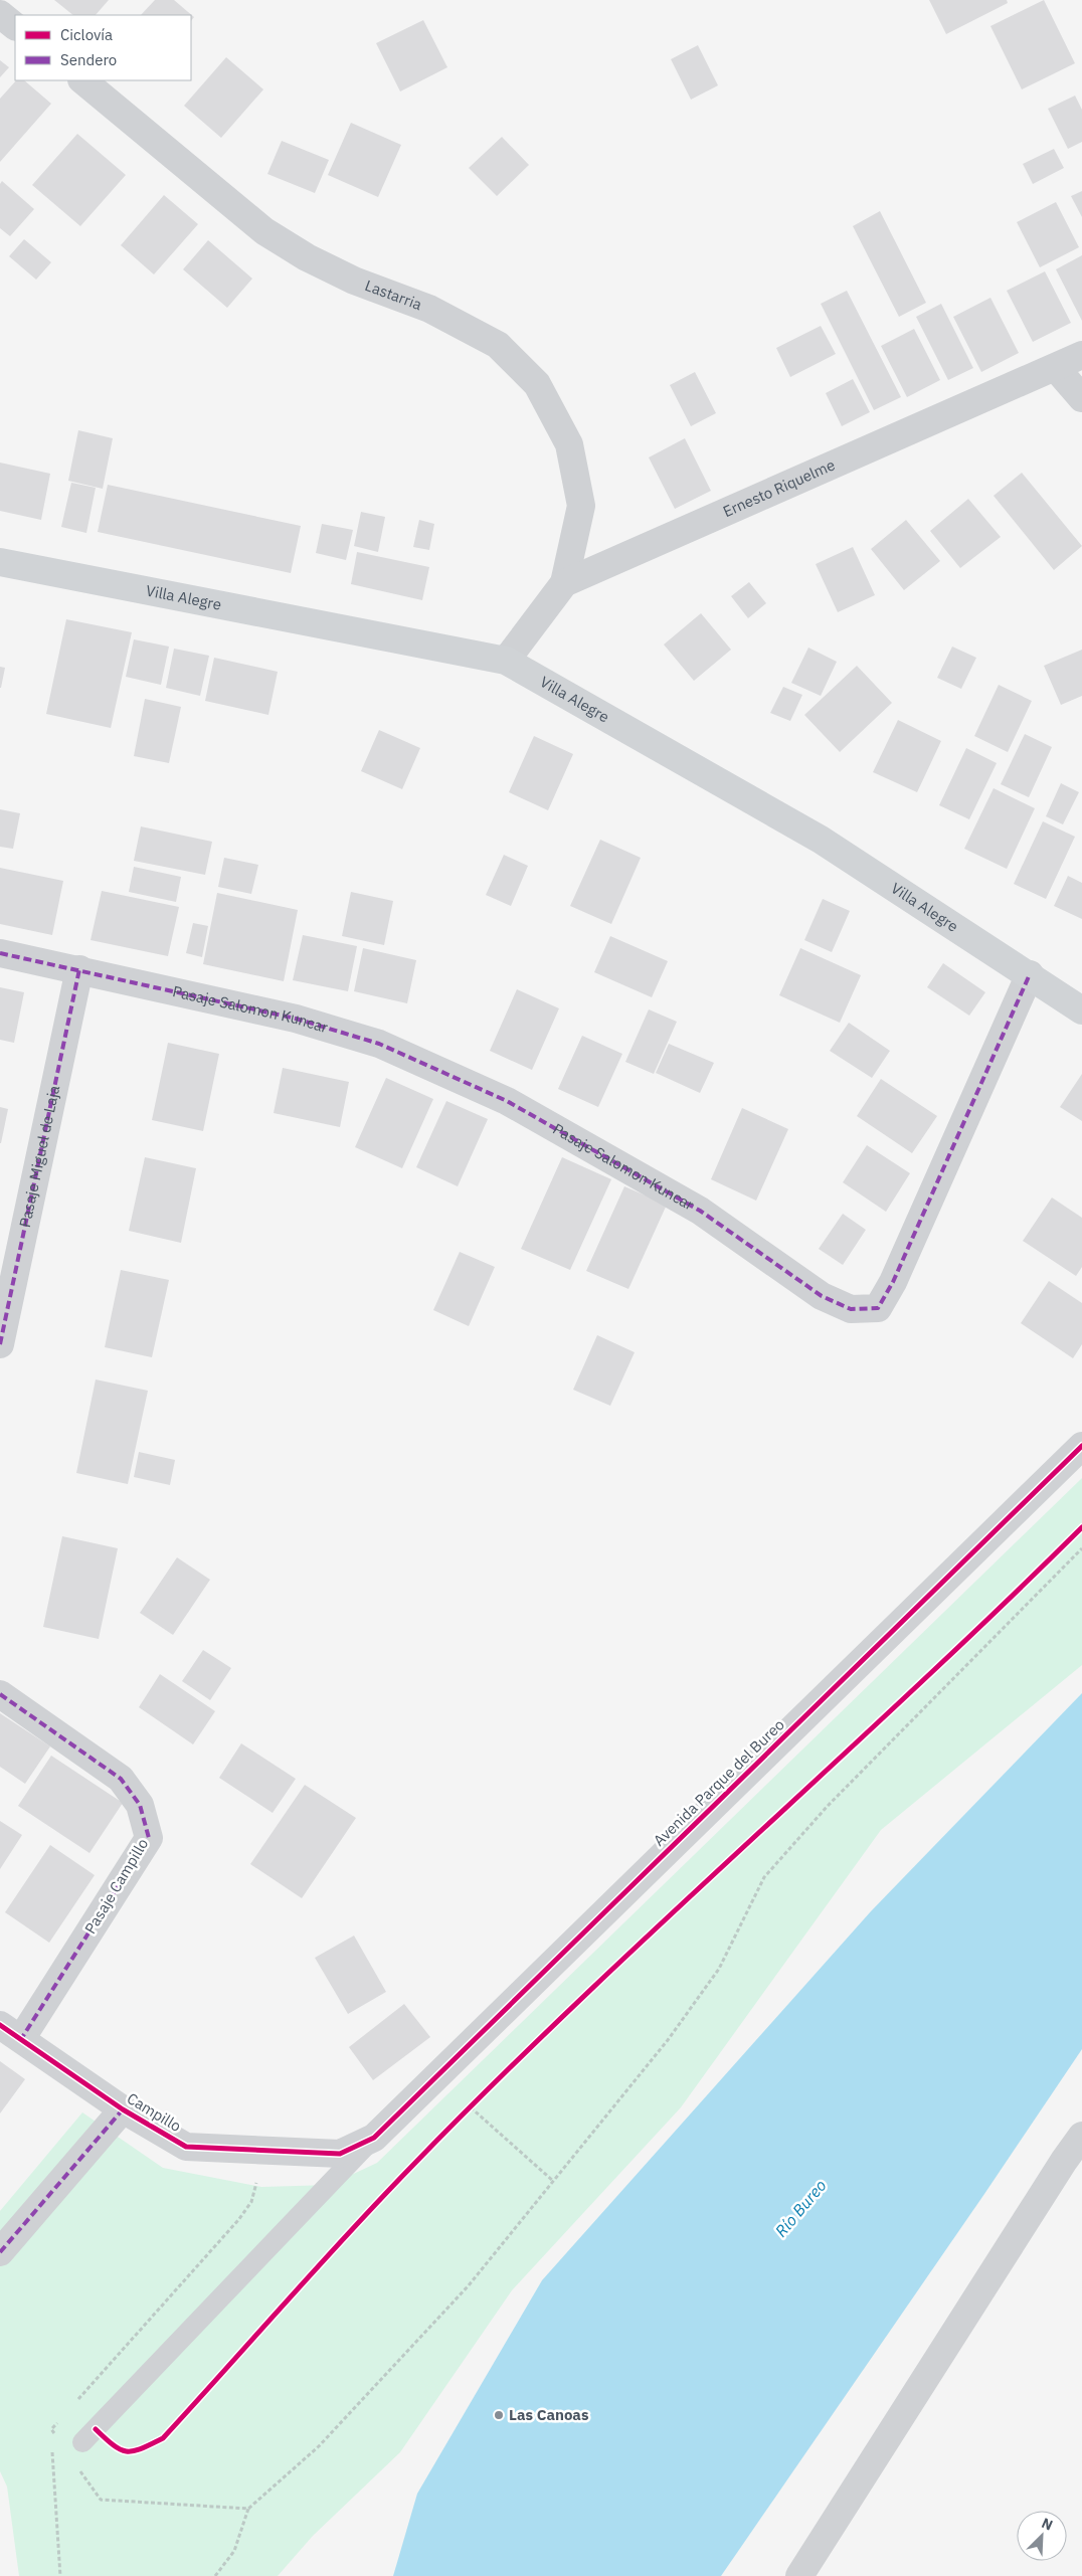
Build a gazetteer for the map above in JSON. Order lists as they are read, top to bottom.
{
  "streets": {
    "main road": ["Villa Alegre"],
    "street": [
      "Lastarria",
      "Ernesto Riquelme",
      "Pasaje Salomon Kuncar",
      "Pasaje Miguel de Laja",
      "Avenida Parque del Bureo",
      "Pasaje Campillo",
      "Campillo"
    ]
  },
  "crossings": [
    ["Lastarria", "Ernesto Riquelme"],
    ["Ernesto Riquelme", "Villa Alegre"],
    ["Villa Alegre", "Pasaje Salomon Kuncar"],
    ["Pasaje Salomon Kuncar", "Pasaje Miguel de Laja"],
    ["Avenida Parque del Bureo", "Campillo"],
    ["Pasaje Campillo", "Campillo"]
  ],
  "water": ["Río Bureo"],
  "places": ["Las Canoas"],
  "legend": ["Ciclovía", "Sendero"],
  "north": "top right"
}
